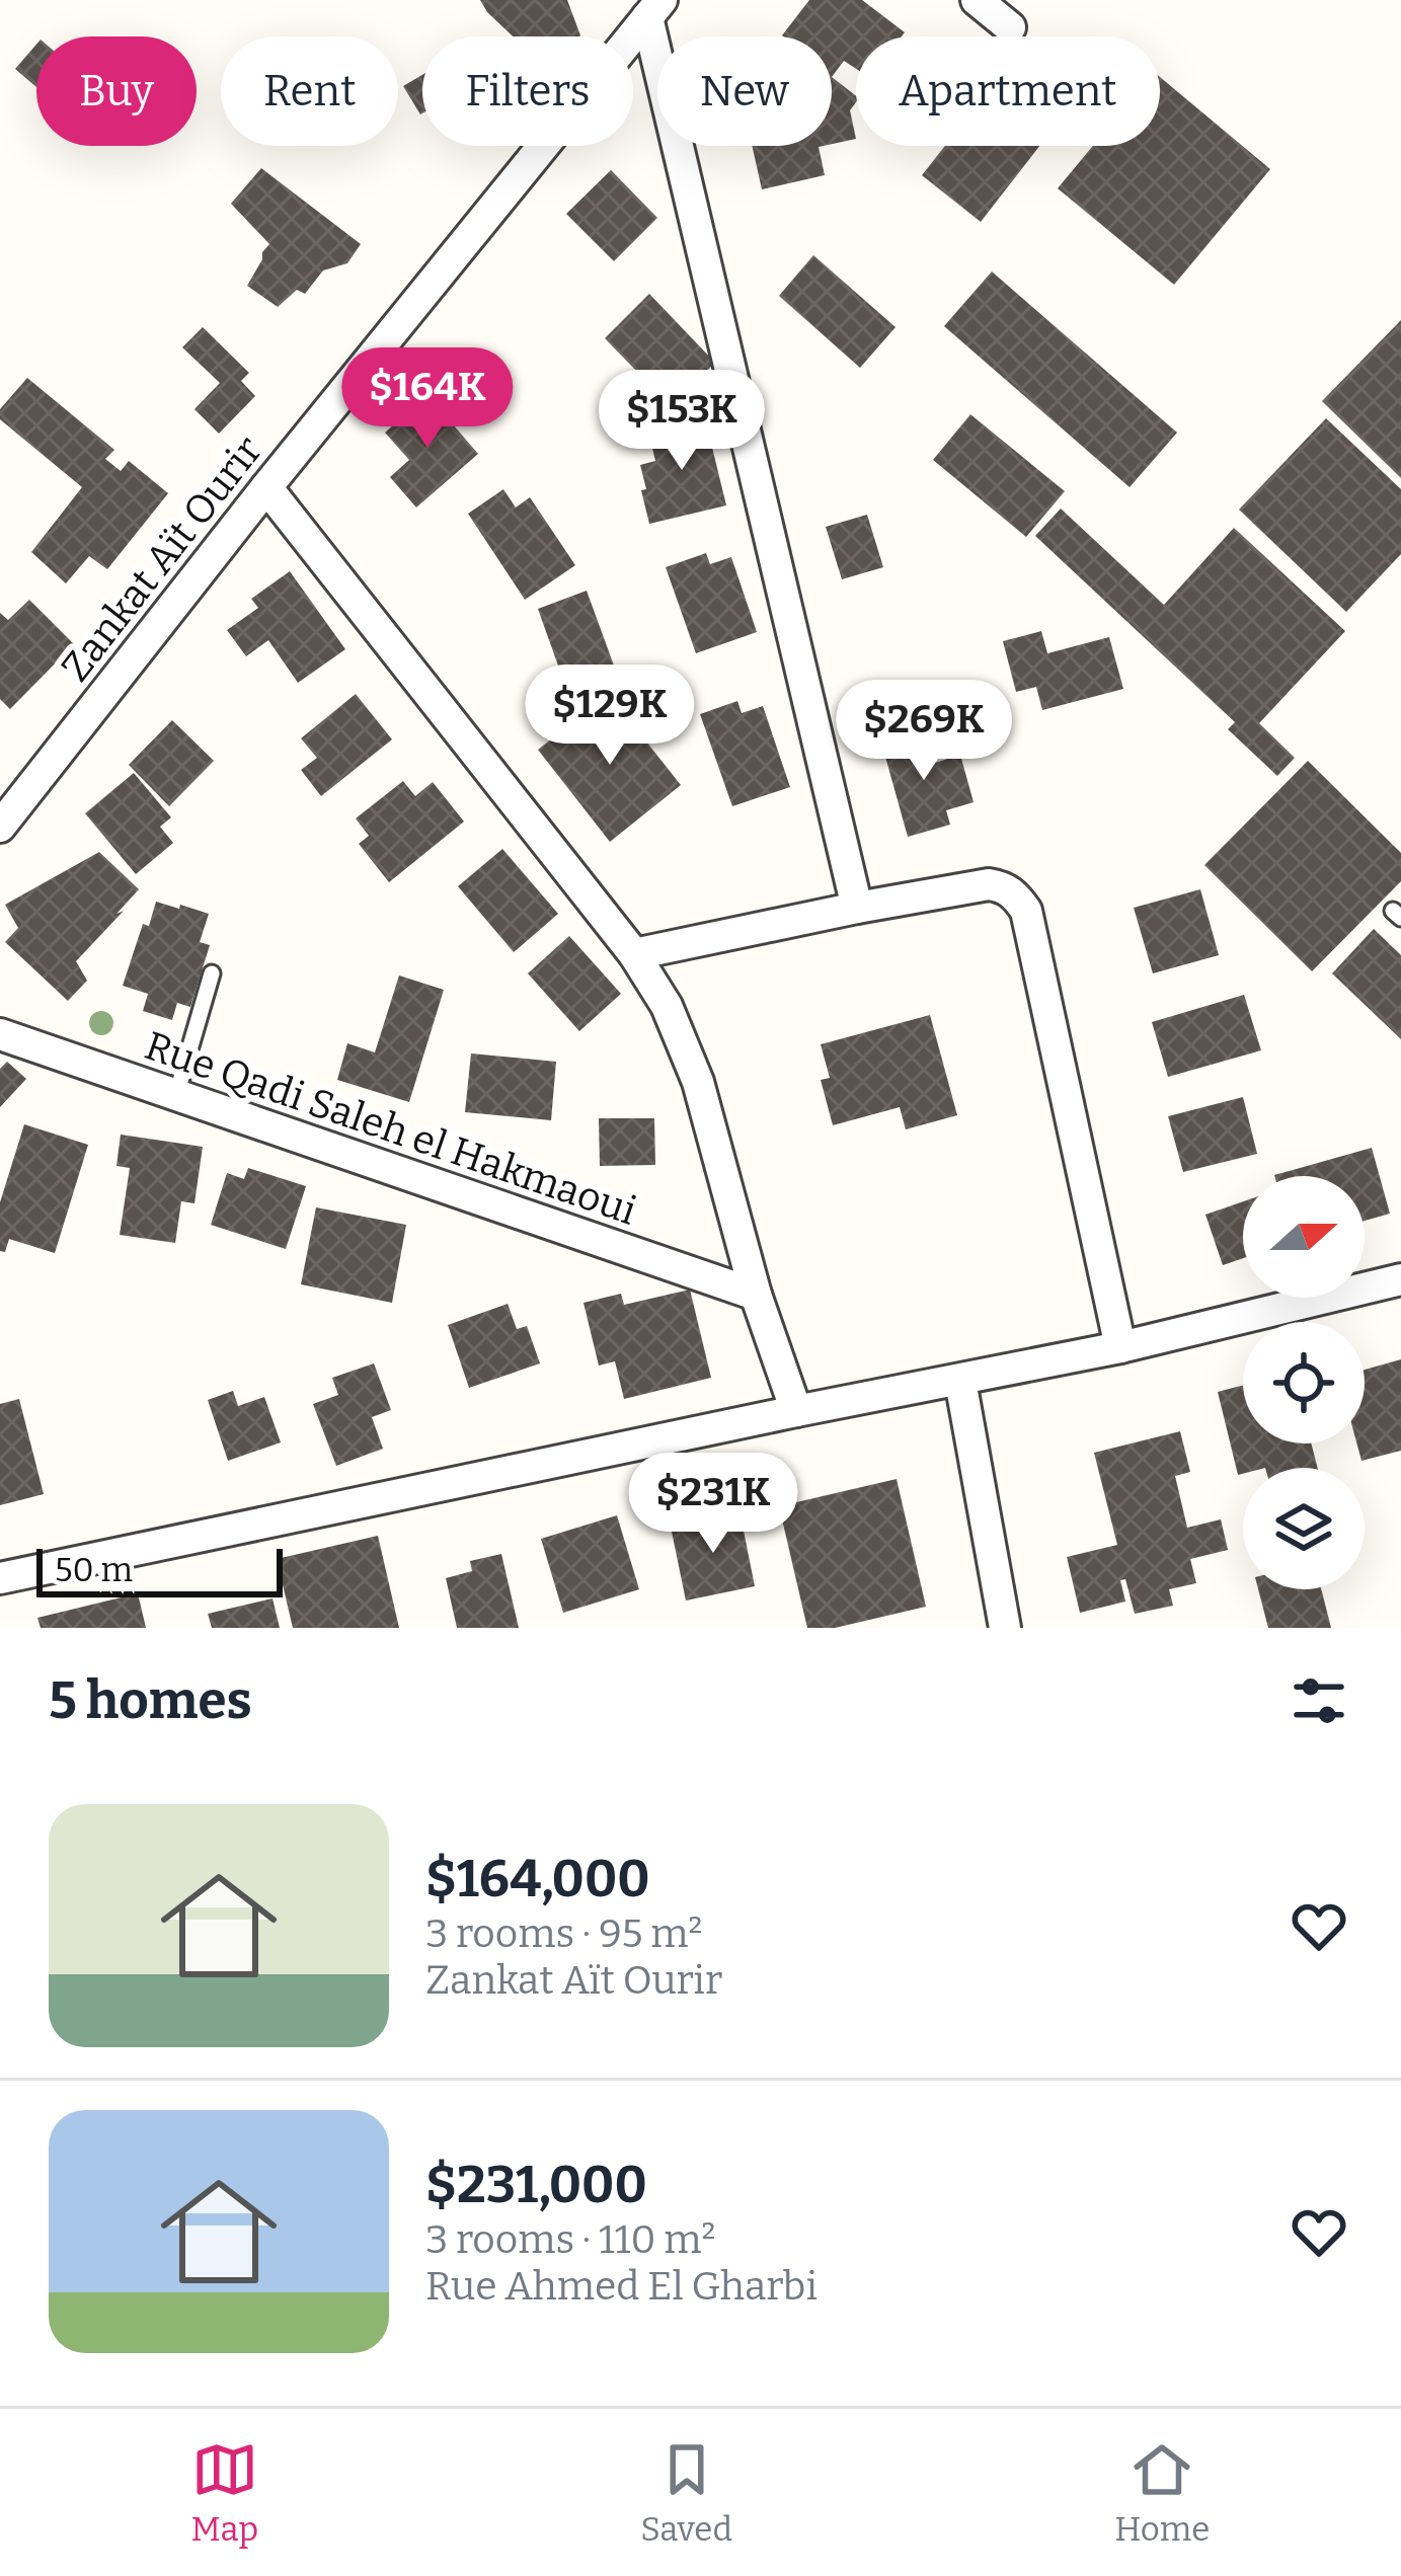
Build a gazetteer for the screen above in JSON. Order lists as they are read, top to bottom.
{
  "streets": {
    "street": ["Zankat Aït Ourir", "Rue Qadi Saleh el Hakmaoui"]
  },
  "scale_bar": "50 m",
  "north": "right",
  "page": {
    "chip": [
      "Buy",
      "Rent",
      "Filters",
      "New",
      "Apartment"
    ],
    "price": [
      "$164K",
      "$153K",
      "$129K",
      "$269K",
      "$231K"
    ],
    "scale": "50 m",
    "heading": "5 homes",
    "list": [
      {
        "name": "$164,000",
        "note": "3 rooms · 95 m² · Zankat Aït Ourir"
      },
      {
        "name": "$231,000",
        "note": "3 rooms · 110 m² · Rue Ahmed El Gharbi"
      }
    ],
    "tabs": ["Map", "Saved", "Home"]
  }
}
